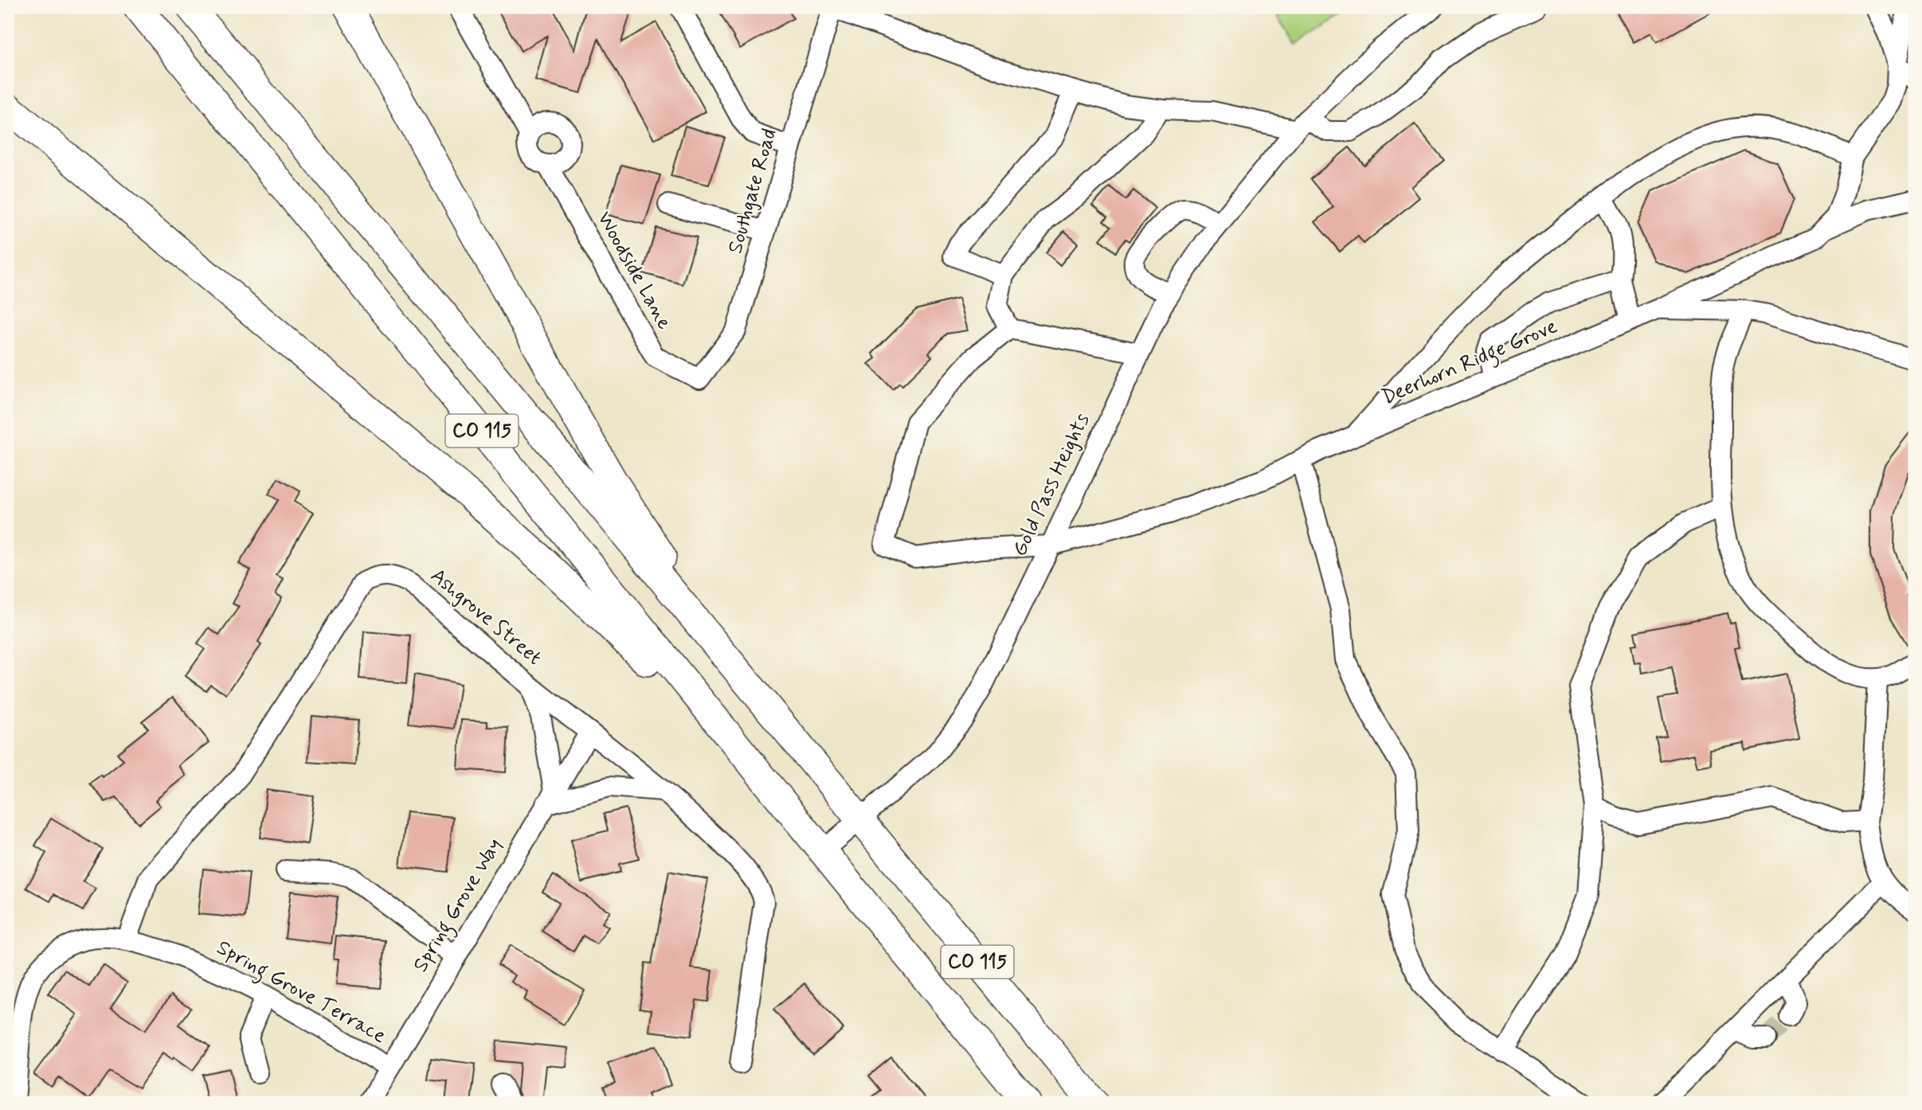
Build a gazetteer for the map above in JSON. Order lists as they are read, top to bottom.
{
  "streets": {
    "highway": ["CO 115"],
    "street": [
      "Southgate Road",
      "Woodside Lane",
      "Deerhorn Ridge Grove",
      "Gold Pass Heights",
      "Ashgrove Street",
      "Spring Grove Way",
      "Spring Grove Terrace"
    ]
  },
  "crossings": [
    ["Southgate Road", "Woodside Lane"],
    ["Deerhorn Ridge Grove", "Gold Pass Heights"],
    ["CO 115", "Gold Pass Heights"],
    ["Ashgrove Street", "Spring Grove Way"],
    ["Ashgrove Street", "Spring Grove Terrace"],
    ["Spring Grove Way", "Spring Grove Terrace"]
  ]
}
